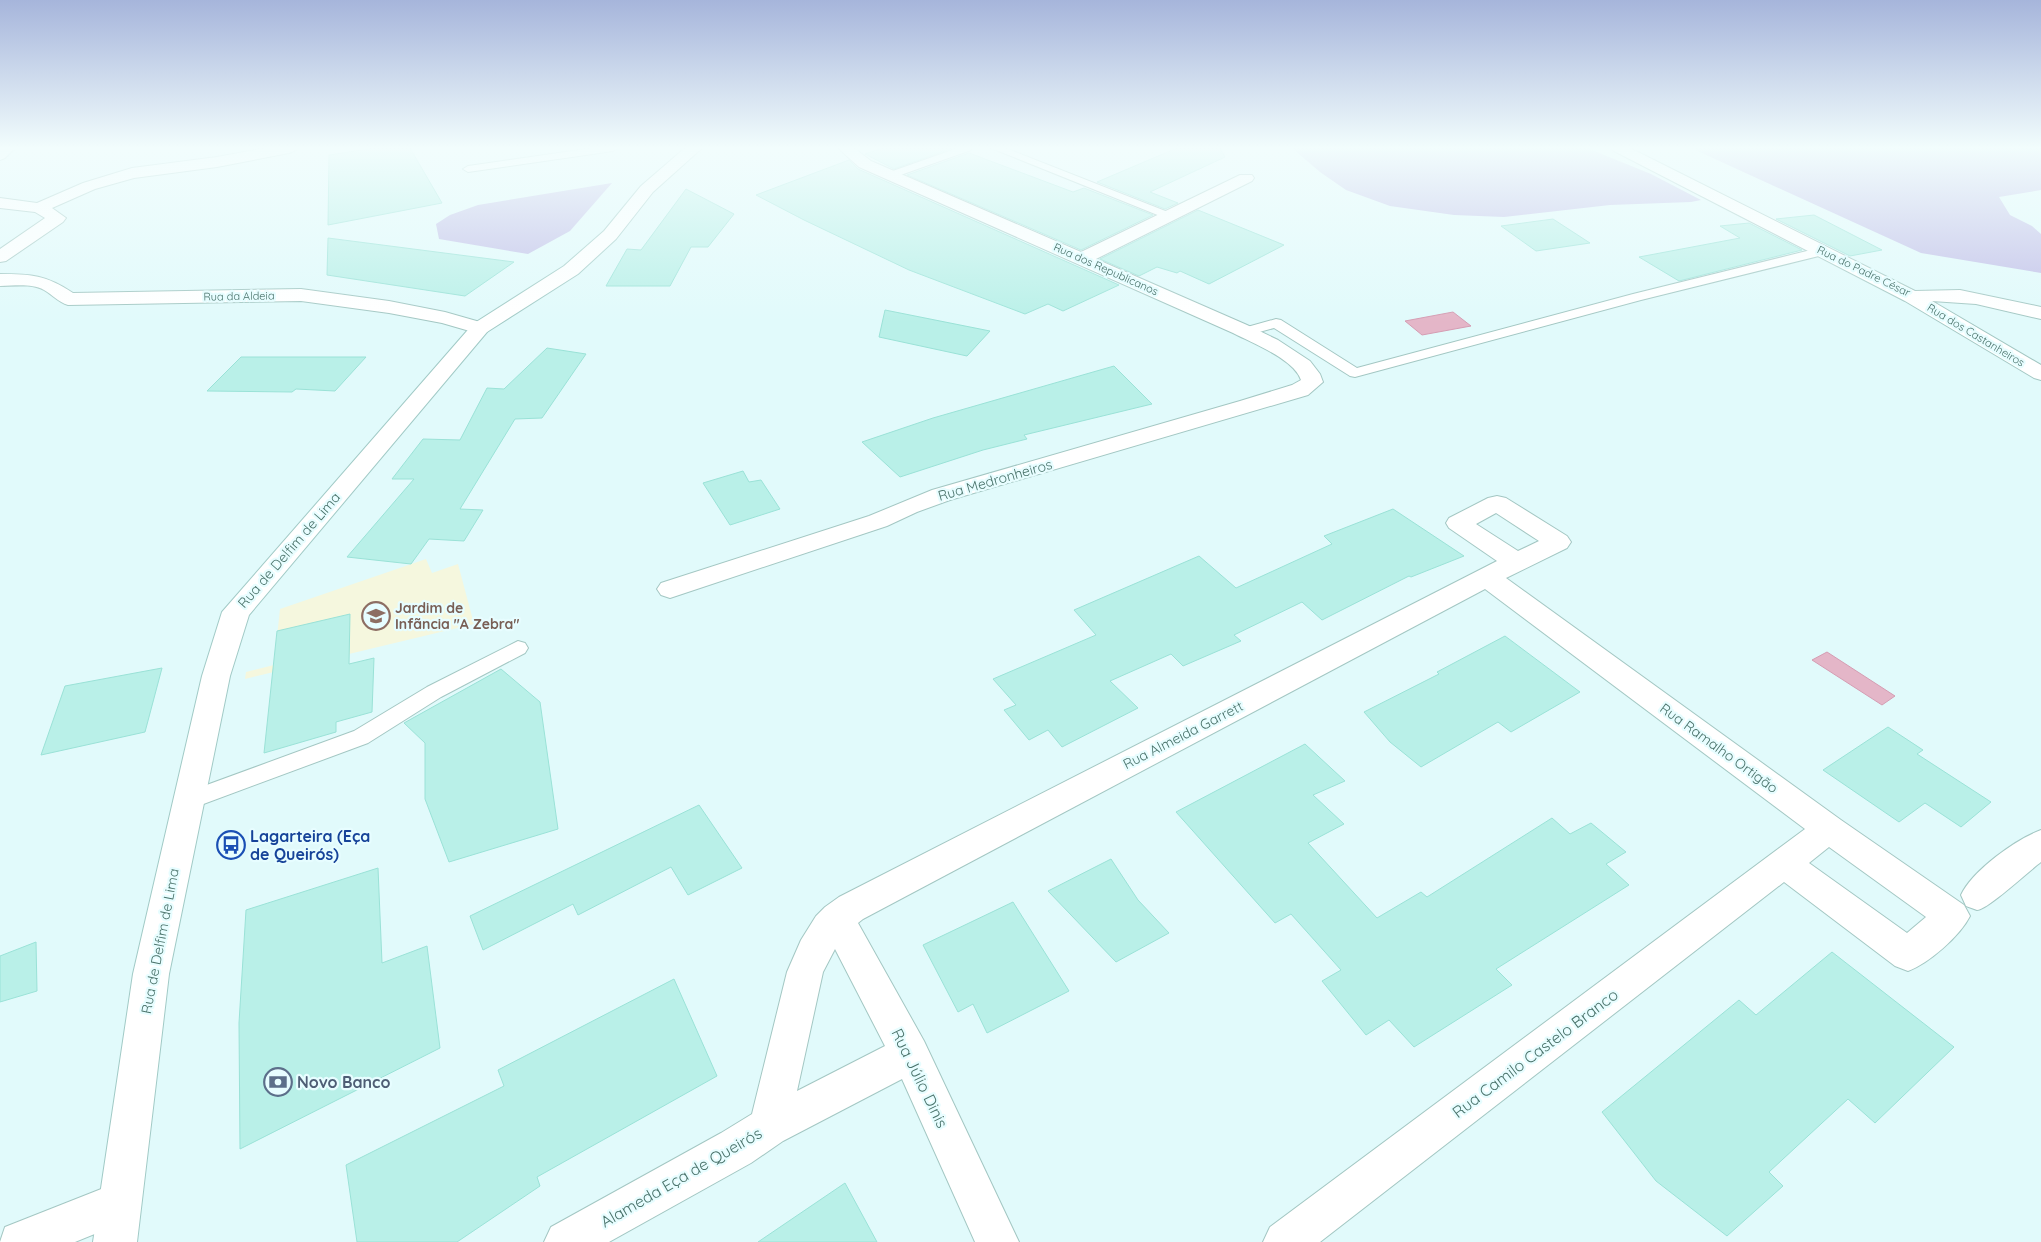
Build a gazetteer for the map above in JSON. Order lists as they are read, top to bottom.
{
  "streets": {
    "street": [
      "Rua dos Republicanos",
      "Rua do Padre César",
      "Rua da Aldeia",
      "Rua dos Castanheiros",
      "Rua Medronheiros",
      "Rua de Delfim de Lima",
      "Rua Almeida Garrett",
      "Rua Ramalho Ortigão",
      "Rua Camilo Castelo Branco",
      "Rua Júlio Dinis",
      "Alameda Eça de Queirós"
    ]
  },
  "crossings": [
    ["Rua dos Republicanos", "Rua Medronheiros"],
    ["Rua do Padre César", "Rua dos Castanheiros"],
    ["Rua da Aldeia", "Rua de Delfim de Lima"],
    ["Rua Almeida Garrett", "Rua Ramalho Ortigão"],
    ["Rua Almeida Garrett", "Rua Júlio Dinis"],
    ["Rua Almeida Garrett", "Alameda Eça de Queirós"],
    ["Rua Ramalho Ortigão", "Rua Camilo Castelo Branco"],
    ["Rua Júlio Dinis", "Alameda Eça de Queirós"]
  ],
  "places": {
    "school or university": ["Jardim de Infãncia \"A Zebra\""],
    "bus stop": ["Lagarteira (Eça de Queirós)"],
    "bank": ["Novo Banco"]
  }
}
